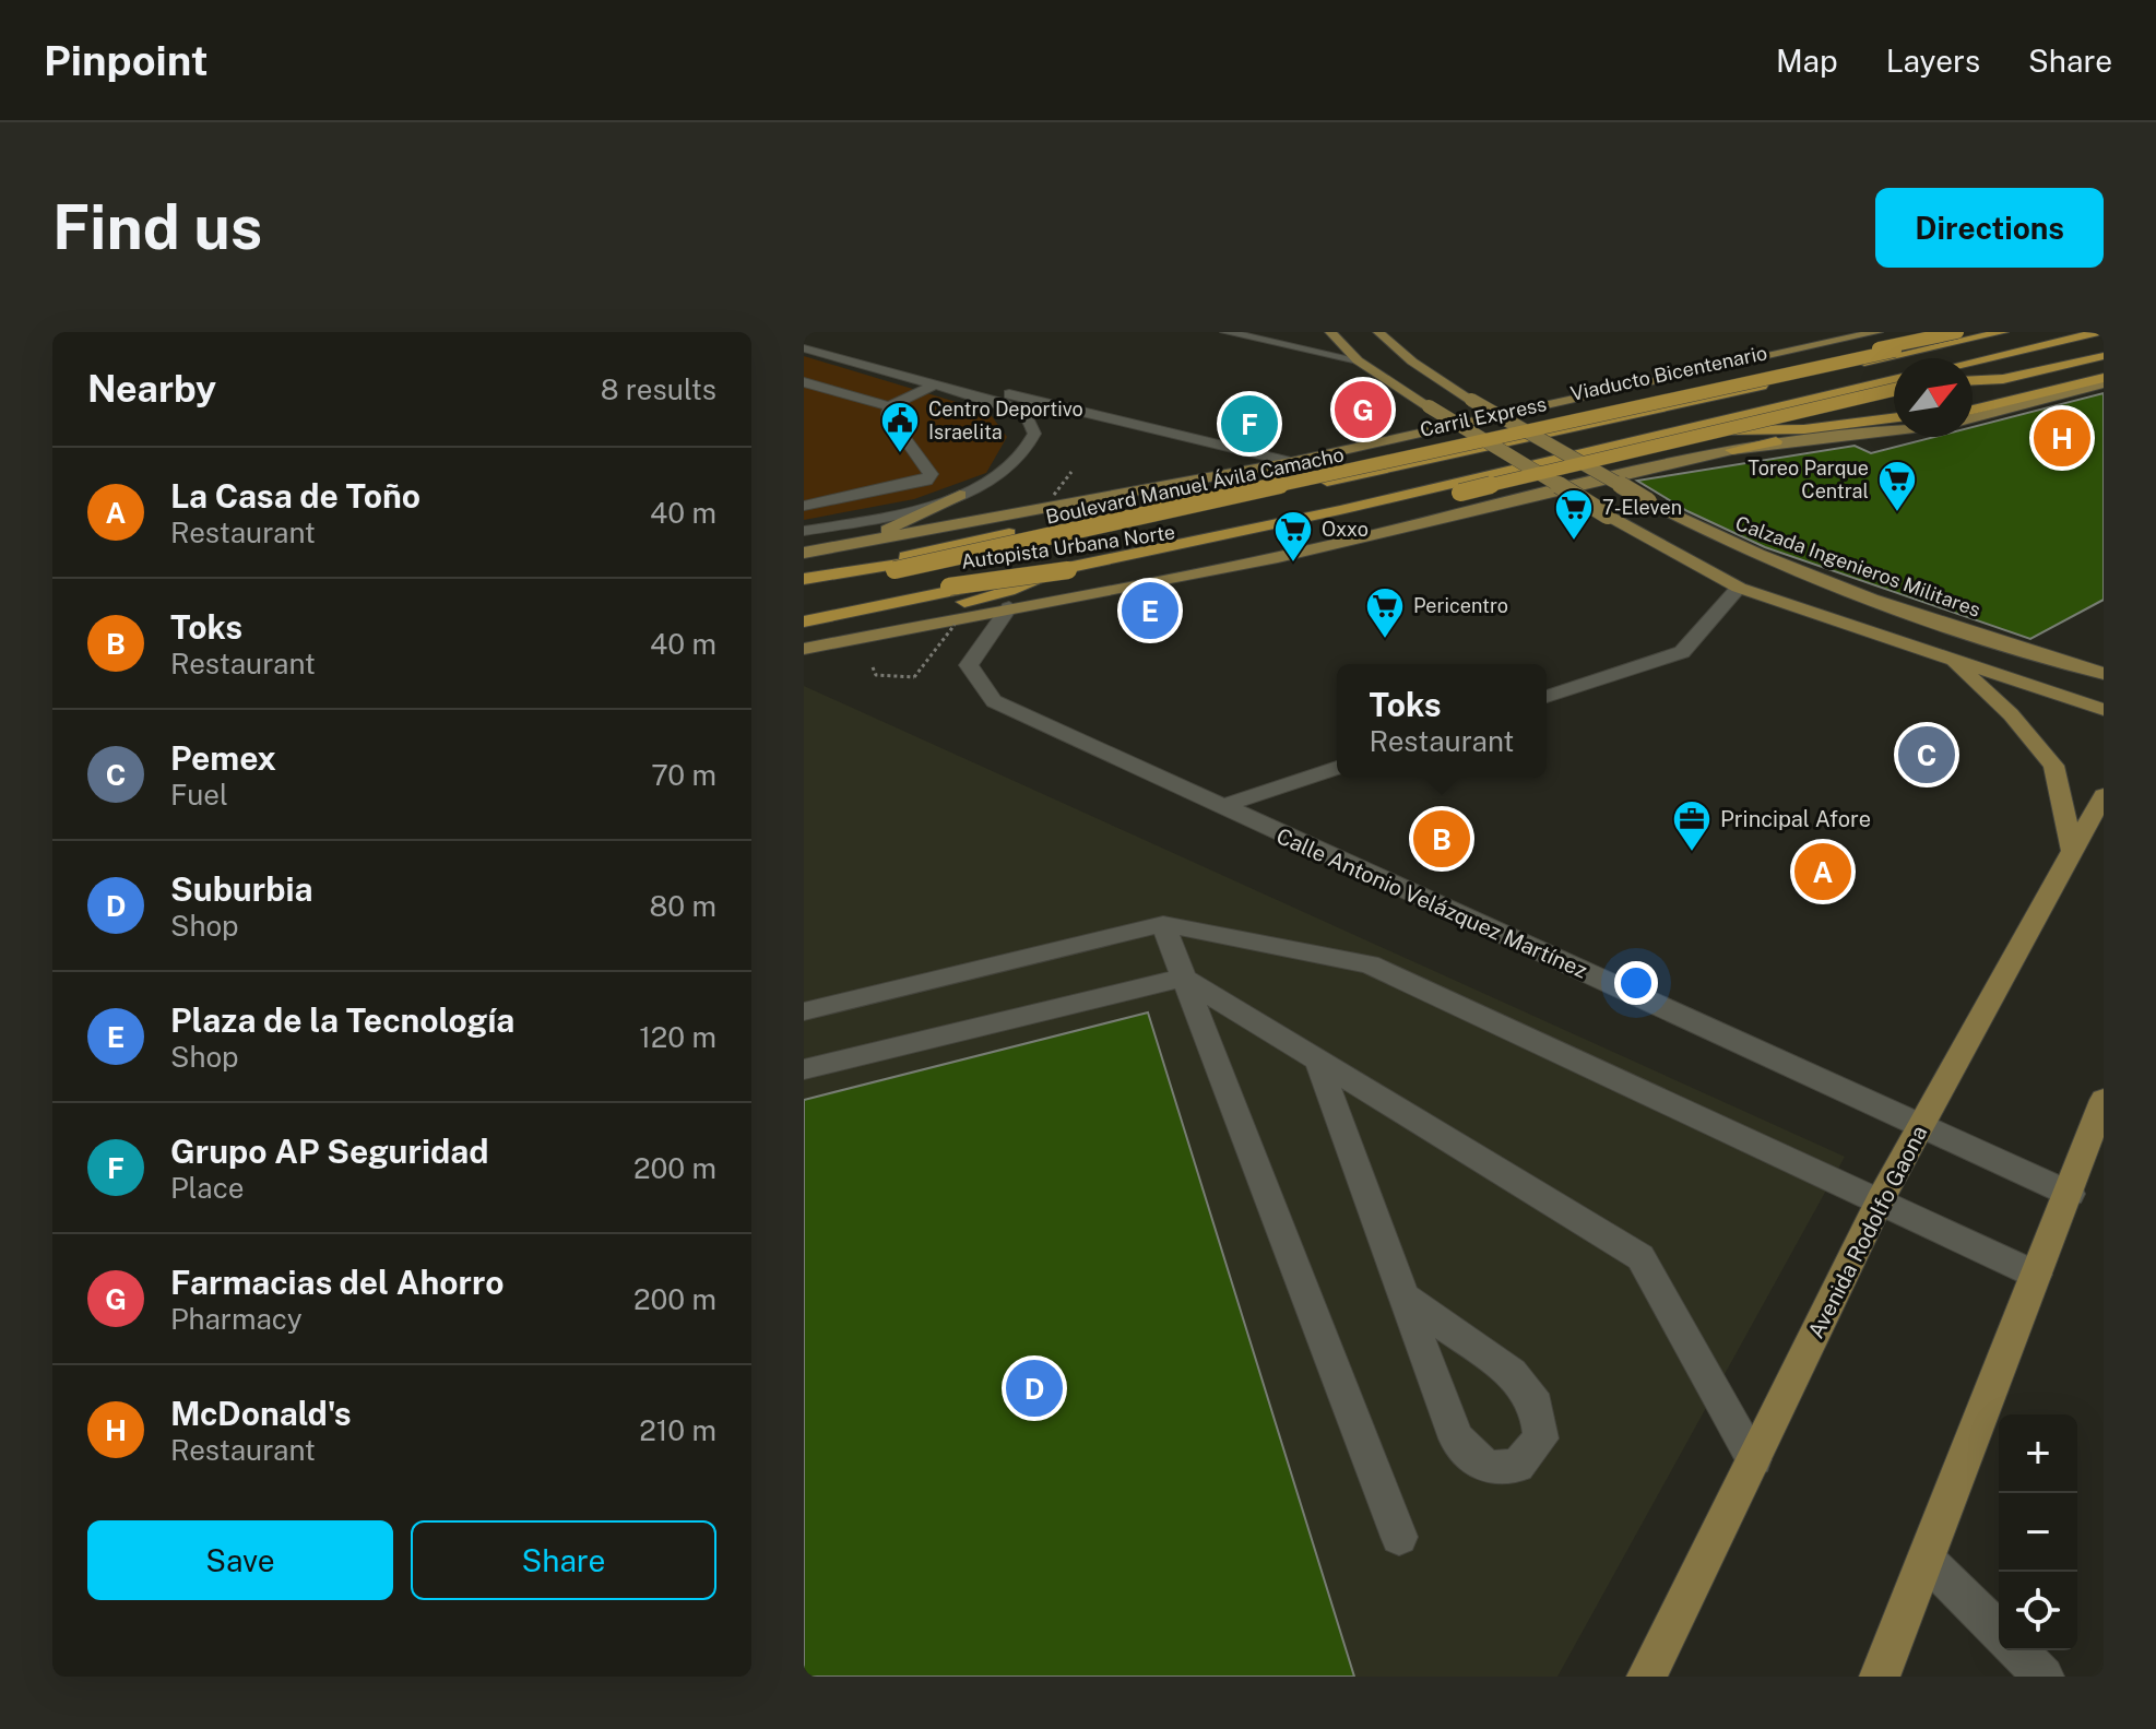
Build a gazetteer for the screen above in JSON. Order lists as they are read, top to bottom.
{
  "streets": {
    "highway": [
      "Viaducto Bicentenario",
      "Carril Express",
      "Boulevard Manuel Ávila Camacho",
      "Autopista Urbana Norte"
    ],
    "main road": ["Calzada Ingenieros Militares", "Avenida Rodolfo Gaona"],
    "street": ["Calle Antonio Velázquez Martínez"]
  },
  "crossings": [
    ["Viaducto Bicentenario", "Boulevard Manuel Ávila Camacho"],
    ["Viaducto Bicentenario", "Autopista Urbana Norte"],
    ["Carril Express", "Boulevard Manuel Ávila Camacho"],
    ["Carril Express", "Autopista Urbana Norte"],
    ["Boulevard Manuel Ávila Camacho", "Autopista Urbana Norte"],
    ["Calle Antonio Velázquez Martínez", "Avenida Rodolfo Gaona"]
  ],
  "places": {
    "public building": ["Centro Deportivo Israelita"],
    "supermarket": [
      "Toreo Parque Central",
      "7-Eleven",
      "Oxxo",
      "Pericentro"
    ],
    "office": ["Principal Afore"]
  },
  "north": "top right",
  "page": {
    "header": "Pinpoint",
    "nav": ["Map", "Layers", "Share"],
    "buttons": [
      "Directions",
      ["Save", "Share"]
    ],
    "title": "Find us",
    "heading": ["Nearby", "8 results"],
    "pins": [
      "G",
      "F",
      "H",
      "E",
      "C",
      "B",
      "A",
      "D"
    ],
    "list": [
      {
        "mark": "A",
        "name": "La Casa de Toño",
        "note": "Restaurant",
        "value": "40 m"
      },
      {
        "mark": "B",
        "name": "Toks",
        "note": "Restaurant",
        "value": "40 m"
      },
      {
        "mark": "C",
        "name": "Pemex",
        "note": "Fuel",
        "value": "70 m"
      },
      {
        "mark": "D",
        "name": "Suburbia",
        "note": "Shop",
        "value": "80 m"
      },
      {
        "mark": "E",
        "name": "Plaza de la Tecnología",
        "note": "Shop",
        "value": "120 m"
      },
      {
        "mark": "F",
        "name": "Grupo AP Seguridad",
        "note": "Place",
        "value": "200 m"
      },
      {
        "mark": "G",
        "name": "Farmacias del Ahorro",
        "note": "Pharmacy",
        "value": "200 m"
      },
      {
        "mark": "H",
        "name": "McDonald's",
        "note": "Restaurant",
        "value": "210 m"
      }
    ],
    "popup": ["Toks", "Restaurant"],
    "map_buttons": ["+", "−"]
  }
}
